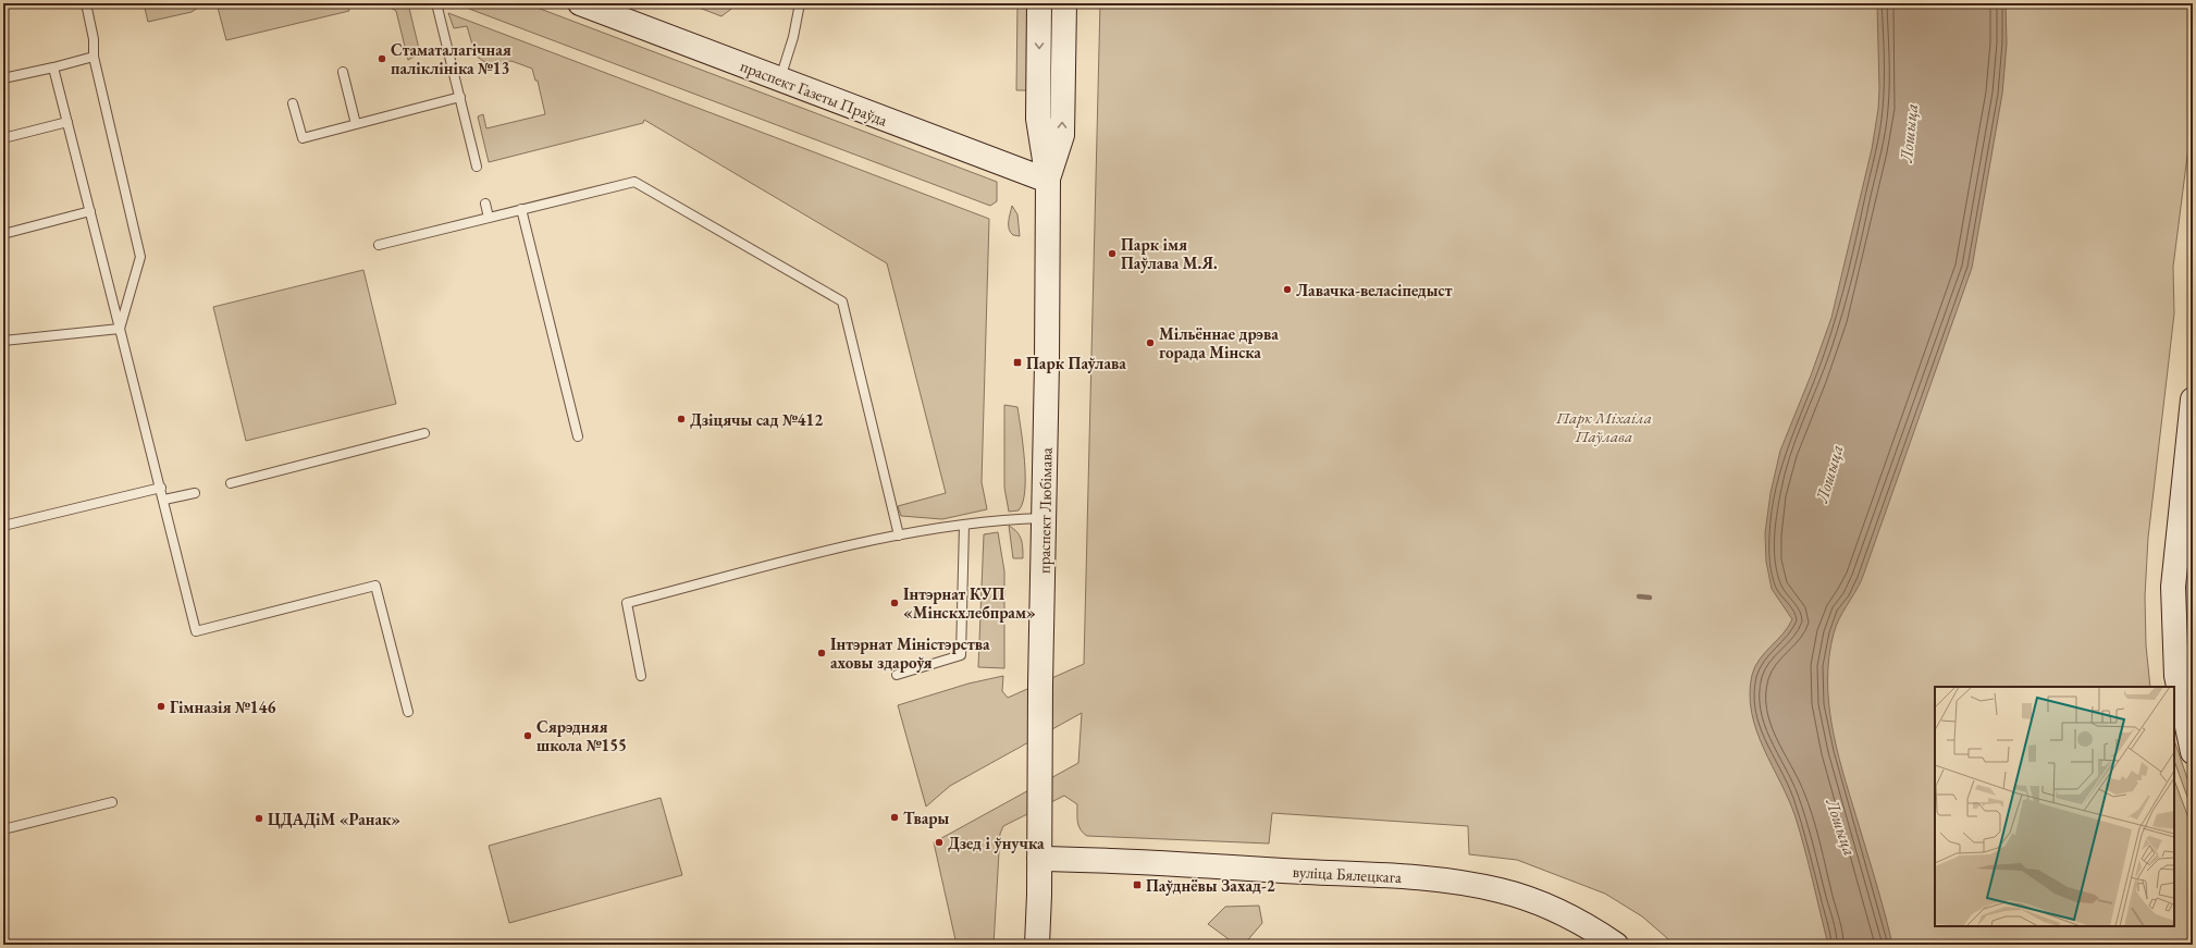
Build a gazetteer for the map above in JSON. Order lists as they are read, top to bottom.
{
  "streets": {
    "main road": ["праспект Газеты Праўда", "праспект Любімава", "вуліца Бялецкага"]
  },
  "crossings": [
    ["праспект Газеты Праўда", "праспект Любімава"],
    ["праспект Любімава", "вуліца Бялецкага"]
  ],
  "water": ["Лошыца"],
  "parks": ["Парк Міхаіла Паўлава"],
  "places": {
    "other": [
      "Стаматалагічная паліклініка №13",
      "Парк імя Паўлава М.Я.",
      "Лавачка-веласіпедыст",
      "Мільённае дрэва горада Мінска",
      "Дзіцячы сад №412",
      "Інтэрнат КУП «Мінскхлебпрам»",
      "Інтэрнат Міністэрства аховы здароўя",
      "Гімназія №146",
      "Сярэдняя школа №155",
      "Твары",
      "ЦДАДіМ «Ранак»",
      "Дзед і ўнучка"
    ],
    "transit": ["Парк Паўлава", "Паўднёвы Захад-2"]
  }
}
